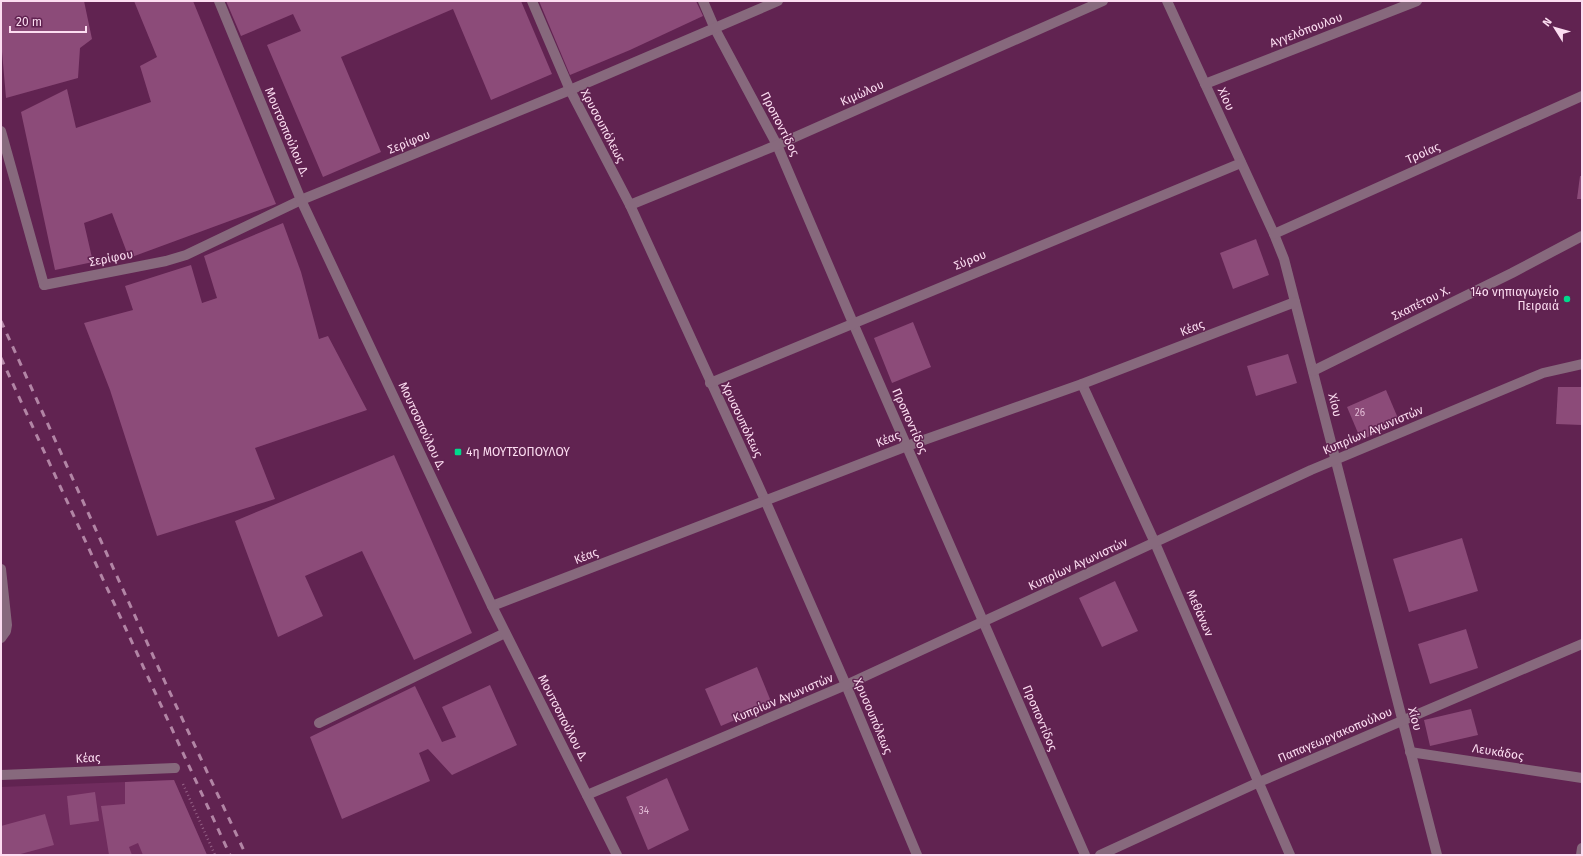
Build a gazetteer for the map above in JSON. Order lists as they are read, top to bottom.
{
  "streets": {
    "street": [
      "Αγγελόπουλου",
      "Κιμώλου",
      "Χίου",
      "Προποντίδος",
      "Χρυσουπόλεως",
      "Μουτσοπούλου Δ.",
      "Σερίφου",
      "Τροίας",
      "Σύρου",
      "Σκαπέτου Χ.",
      "Κέας",
      "Κυπρίων Αγωνιστών",
      "Μεθάνων",
      "Παπαγεωργακοπούλου",
      "Λευκάδος"
    ]
  },
  "crossings": [
    ["Αγγελόπουλου", "Χίου"],
    ["Κιμώλου", "Προποντίδος"],
    ["Κιμώλου", "Χρυσουπόλεως"],
    ["Χίου", "Τροίας"],
    ["Χίου", "Σύρου"],
    ["Χίου", "Σκαπέτου Χ."],
    ["Χίου", "Κέας"],
    ["Χίου", "Κυπρίων Αγωνιστών"],
    ["Χίου", "Παπαγεωργακοπούλου"],
    ["Χίου", "Λευκάδος"],
    ["Προποντίδος", "Σερίφου"],
    ["Προποντίδος", "Σύρου"],
    ["Προποντίδος", "Κέας"],
    ["Προποντίδος", "Κυπρίων Αγωνιστών"],
    ["Χρυσουπόλεως", "Σερίφου"],
    ["Χρυσουπόλεως", "Σύρου"],
    ["Χρυσουπόλεως", "Κέας"],
    ["Χρυσουπόλεως", "Κυπρίων Αγωνιστών"],
    ["Μουτσοπούλου Δ.", "Σερίφου"],
    ["Μουτσοπούλου Δ.", "Κέας"],
    ["Μουτσοπούλου Δ.", "Κυπρίων Αγωνιστών"],
    ["Κέας", "Μεθάνων"],
    ["Κυπρίων Αγωνιστών", "Μεθάνων"],
    ["Μεθάνων", "Παπαγεωργακοπούλου"]
  ],
  "places": {
    "other": ["14ο νηπιαγωγείο Πειραιά"],
    "transit": ["4η ΜΟΥΤΣΟΠΟΥΛΟΥ"]
  },
  "house_numbers": ["26", "34"],
  "scale_bar": "20 m",
  "north": "top left"
}
